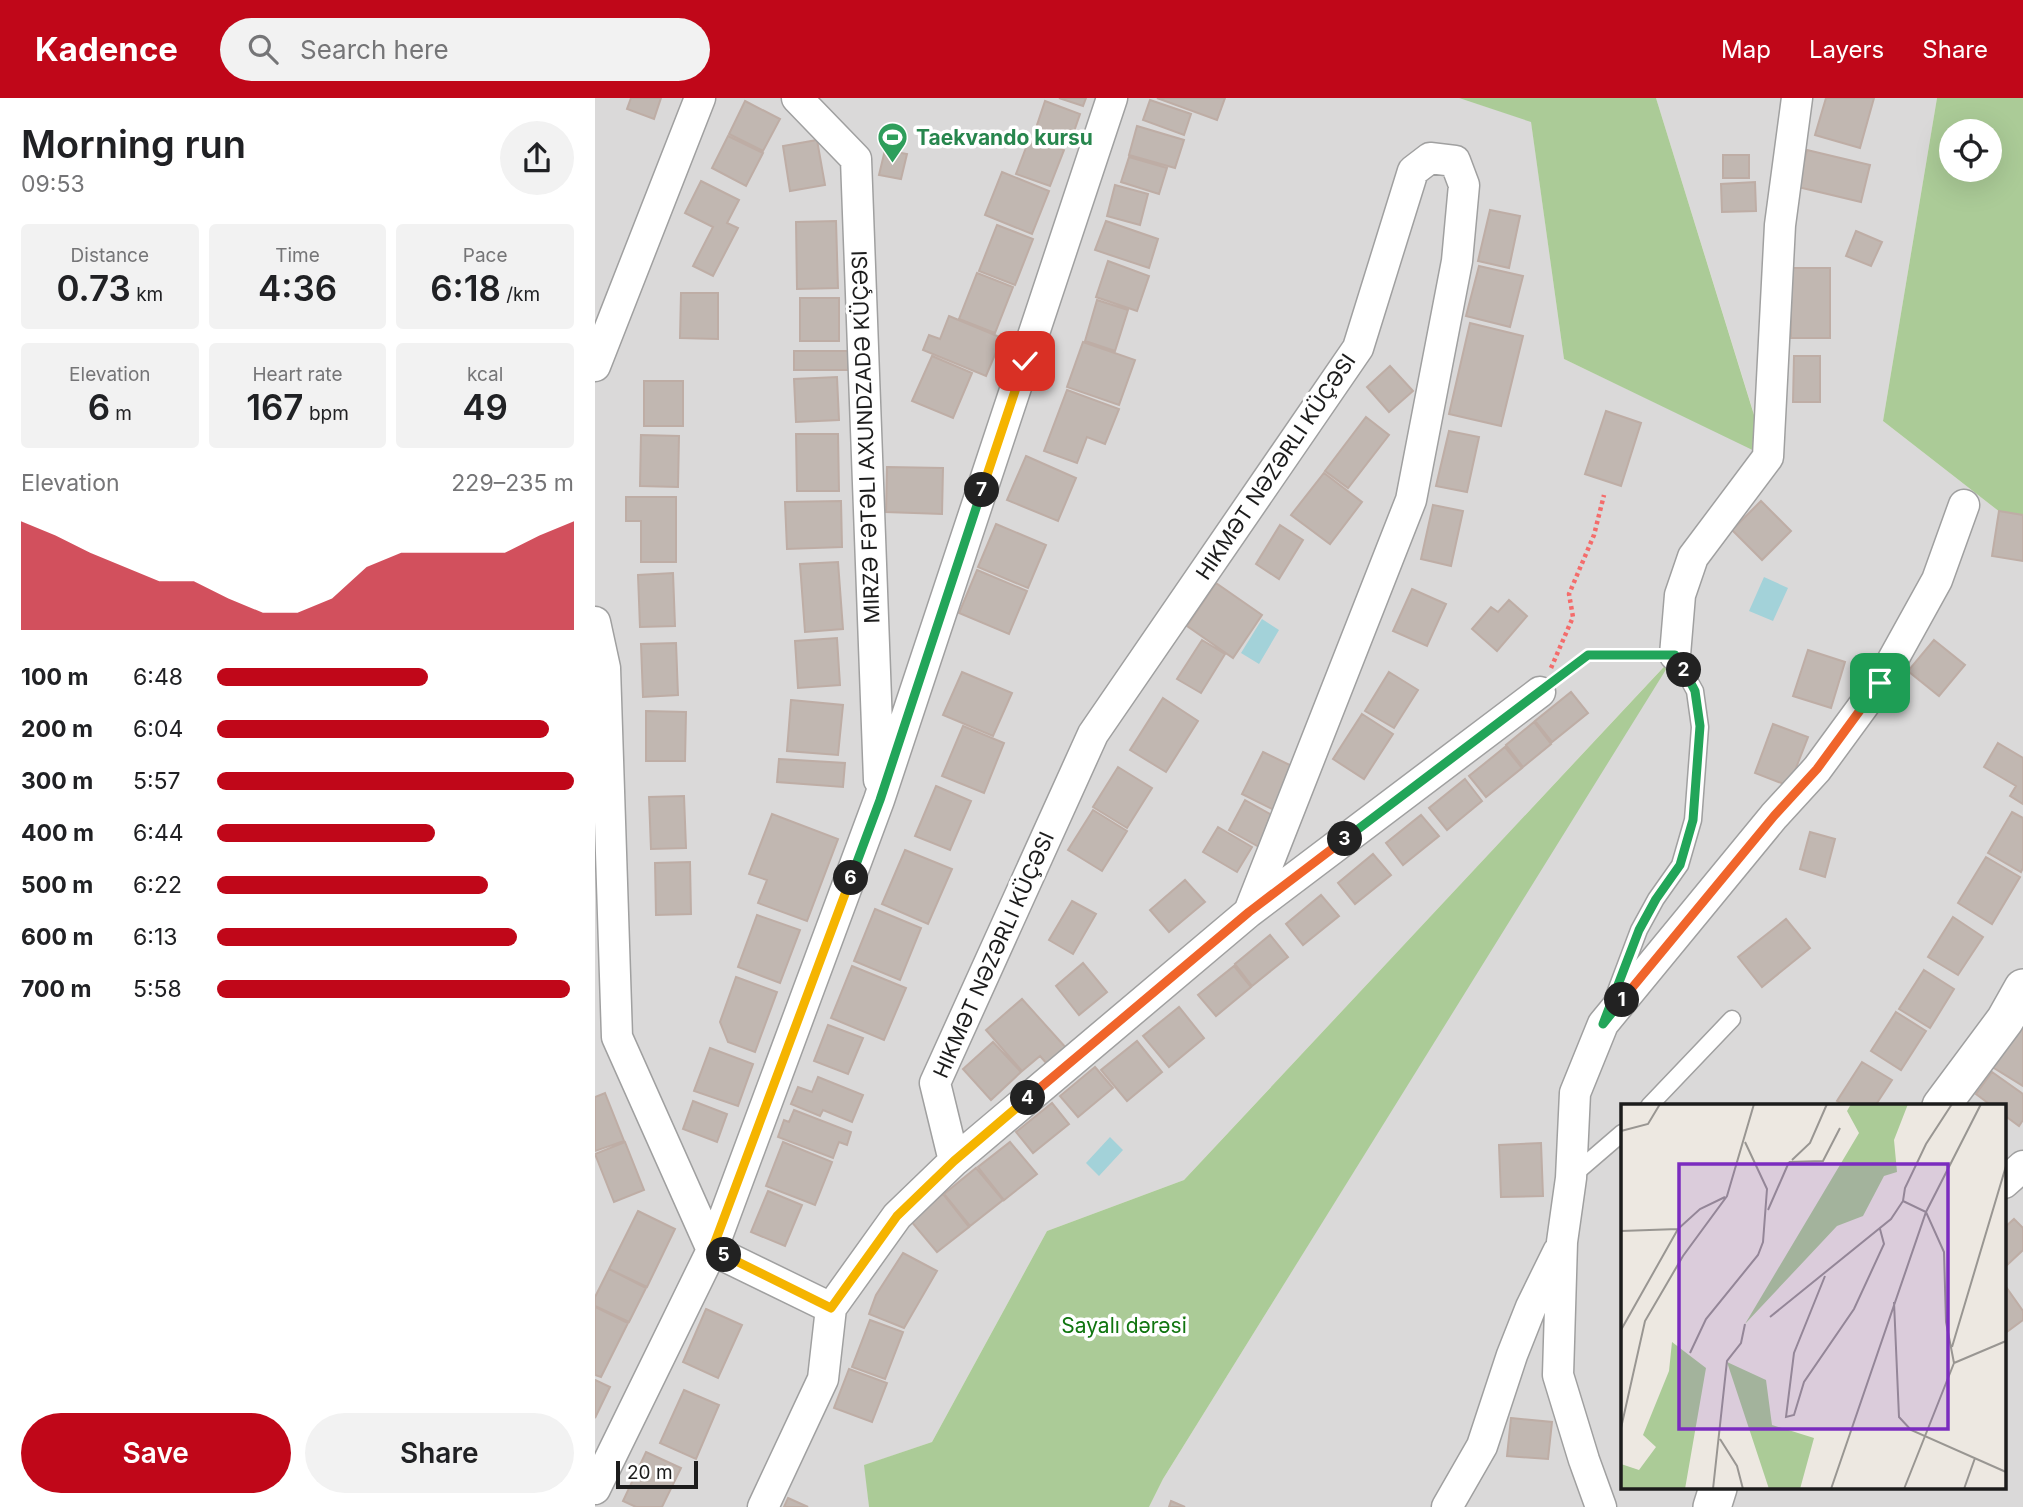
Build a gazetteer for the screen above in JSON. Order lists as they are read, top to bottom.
{
  "streets": {
    "street": ["MIRZƏ FƏTƏLI AXUNDZADƏ KÜÇƏSI", "HIKMƏT NƏZƏRLI KÜÇƏSI"]
  },
  "parks": ["Sayalı dərəsi"],
  "places": {
    "sports": ["Taekvando kursu"]
  },
  "scale_bar": "20 m",
  "page": {
    "header": "Kadence",
    "search": "Search here",
    "nav": ["Map", "Layers", "Share"],
    "heading": ["Morning run", "09:53"],
    "stats": [
      ["Distance", "0.73 km"],
      ["Time", "4:36"],
      ["Pace", "6:18 /km"],
      ["Elevation", "6 m"],
      ["Heart rate", "167 bpm"],
      ["kcal", "49"]
    ],
    "chart": ["Elevation", "229–235 m"],
    "pins": [
      "7",
      "2",
      "3",
      "6",
      "1",
      "4",
      "5"
    ],
    "list": [
      {
        "name": "100 m",
        "note": "6:48"
      },
      {
        "name": "200 m",
        "note": "6:04"
      },
      {
        "name": "300 m",
        "note": "5:57"
      },
      {
        "name": "400 m",
        "note": "6:44"
      },
      {
        "name": "500 m",
        "note": "6:22"
      },
      {
        "name": "600 m",
        "note": "6:13"
      },
      {
        "name": "700 m",
        "note": "5:58"
      }
    ],
    "buttons": ["Save", "Share"],
    "scale": "20 m"
  }
}
